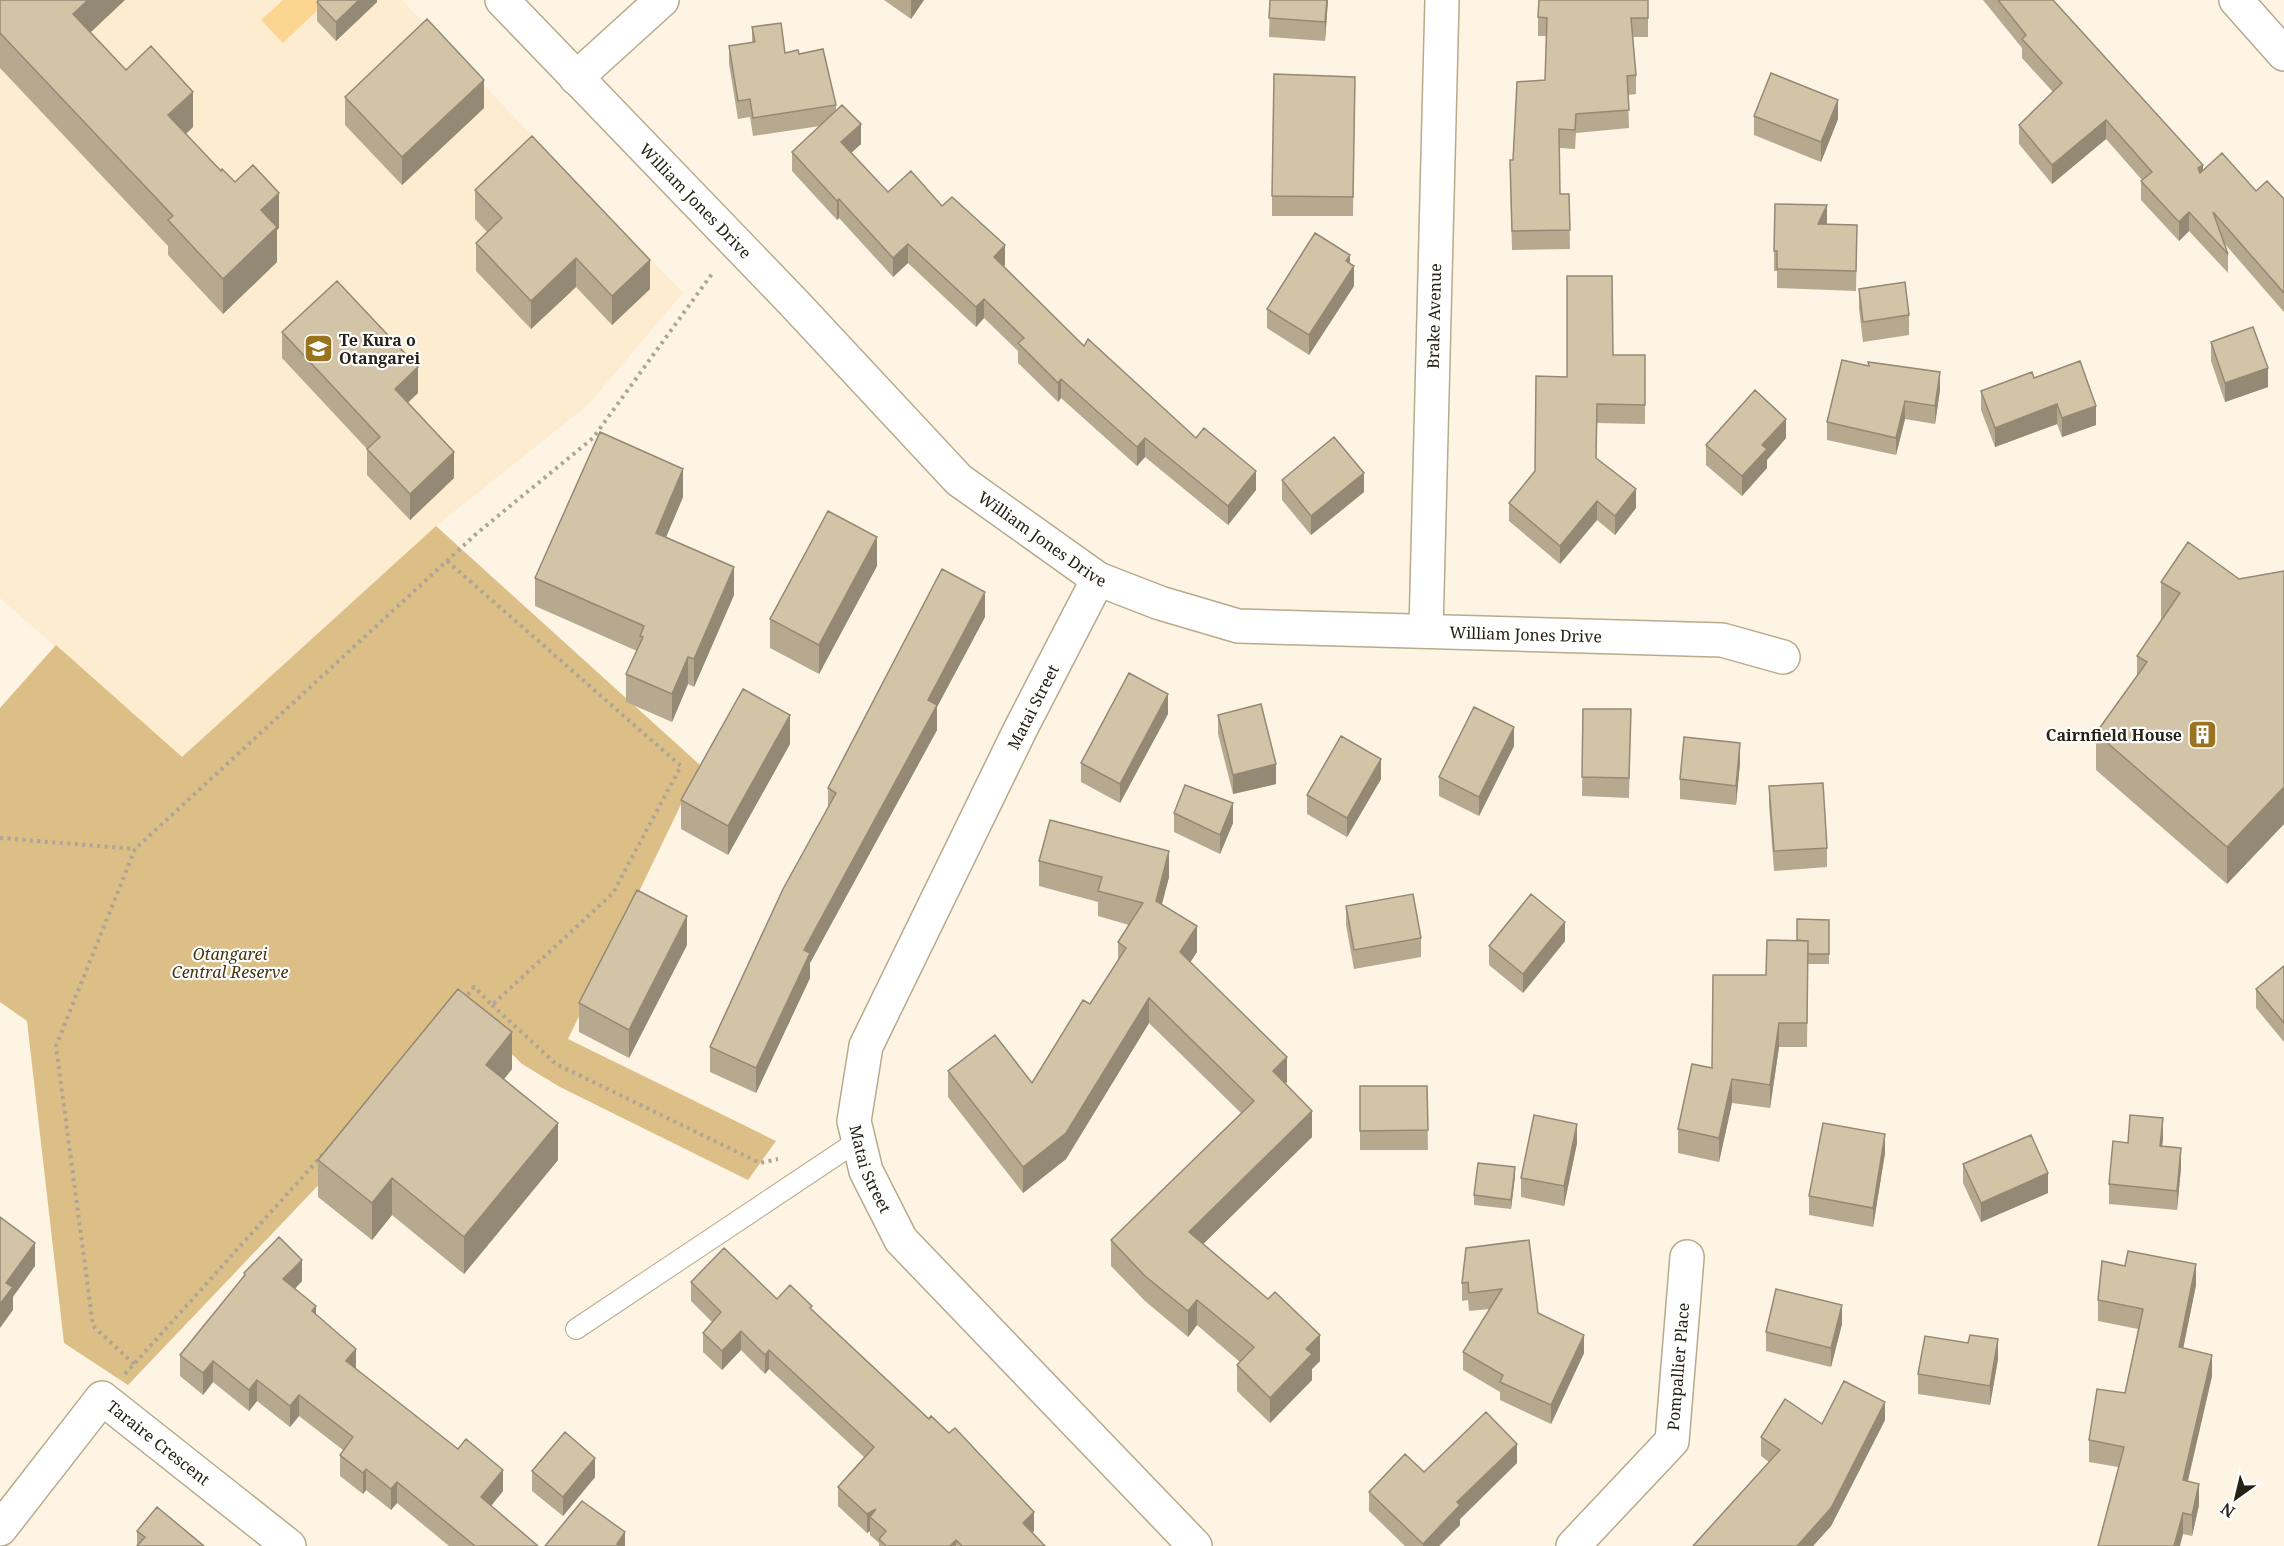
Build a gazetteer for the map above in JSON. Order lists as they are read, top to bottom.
{
  "streets": {
    "street": [
      "William Jones Drive",
      "Brake Avenue",
      "Matai Street",
      "Pompallier Place",
      "Taraire Crescent"
    ]
  },
  "crossings": [
    ["William Jones Drive", "Brake Avenue"],
    ["William Jones Drive", "Matai Street"]
  ],
  "parks": ["Otangarei Central Reserve"],
  "places": {
    "school or university": ["Te Kura o Otangarei"],
    "building": ["Cairnfield House"]
  },
  "north": "bottom left"
}
